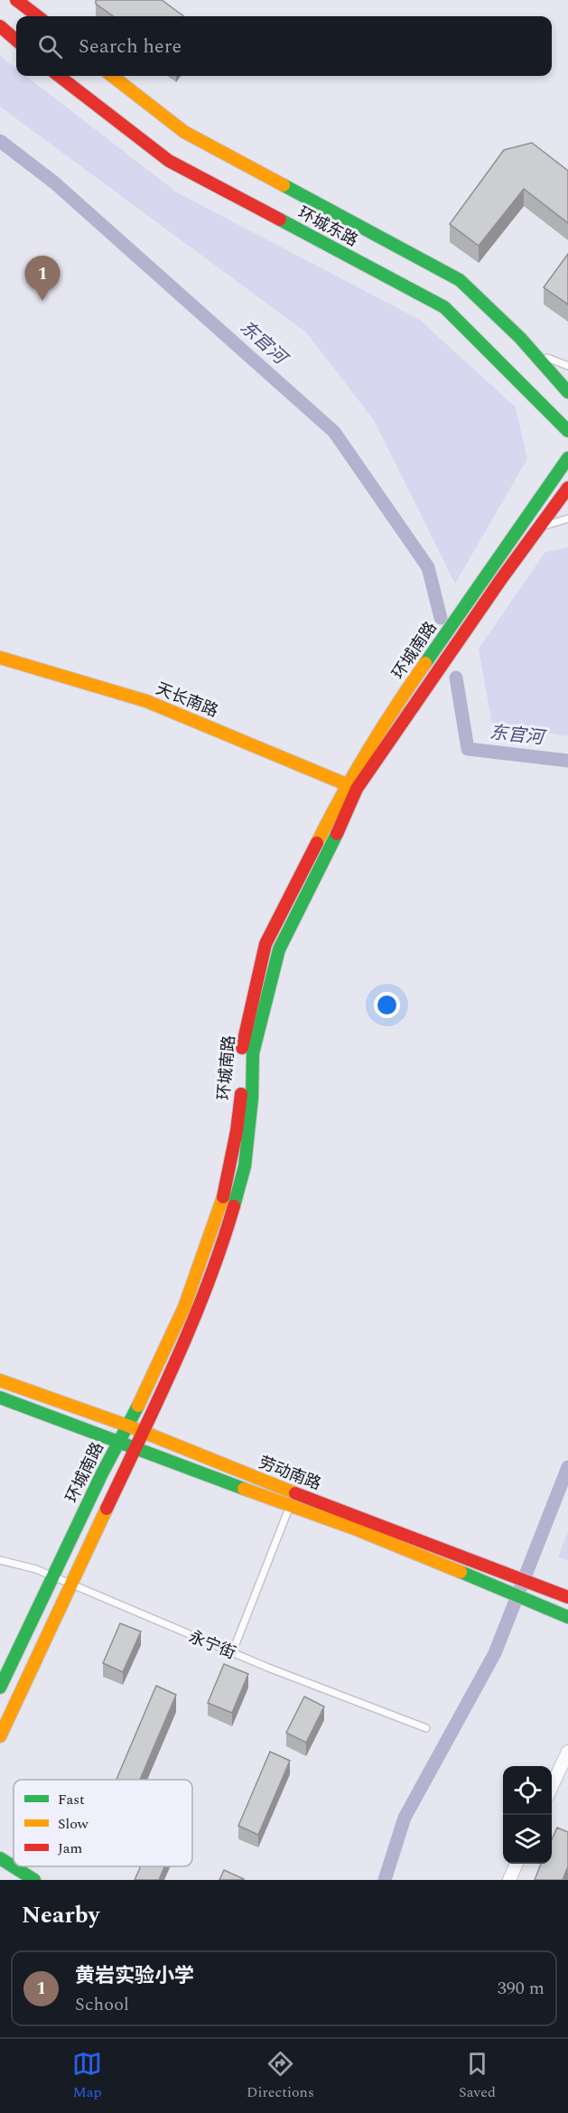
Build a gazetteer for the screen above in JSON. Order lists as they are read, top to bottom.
{
  "streets": {
    "main road": [
      "环城东路",
      "环城南路",
      "天长南路",
      "劳动南路"
    ],
    "lane": ["永宁街"]
  },
  "crossings": [
    ["环城南路", "天长南路"],
    ["环城南路", "劳动南路"],
    ["环城南路", "永宁街"]
  ],
  "water": ["东官河"],
  "legend": ["Fast", "Slow", "Jam"],
  "page": {
    "search": "Search here",
    "pins": "1",
    "heading": "Nearby",
    "list": [
      {
        "mark": "1",
        "name": "黄岩实验小学",
        "note": "School",
        "value": "390 m"
      }
    ],
    "nav": ["Map", "Directions", "Saved"]
  }
}
